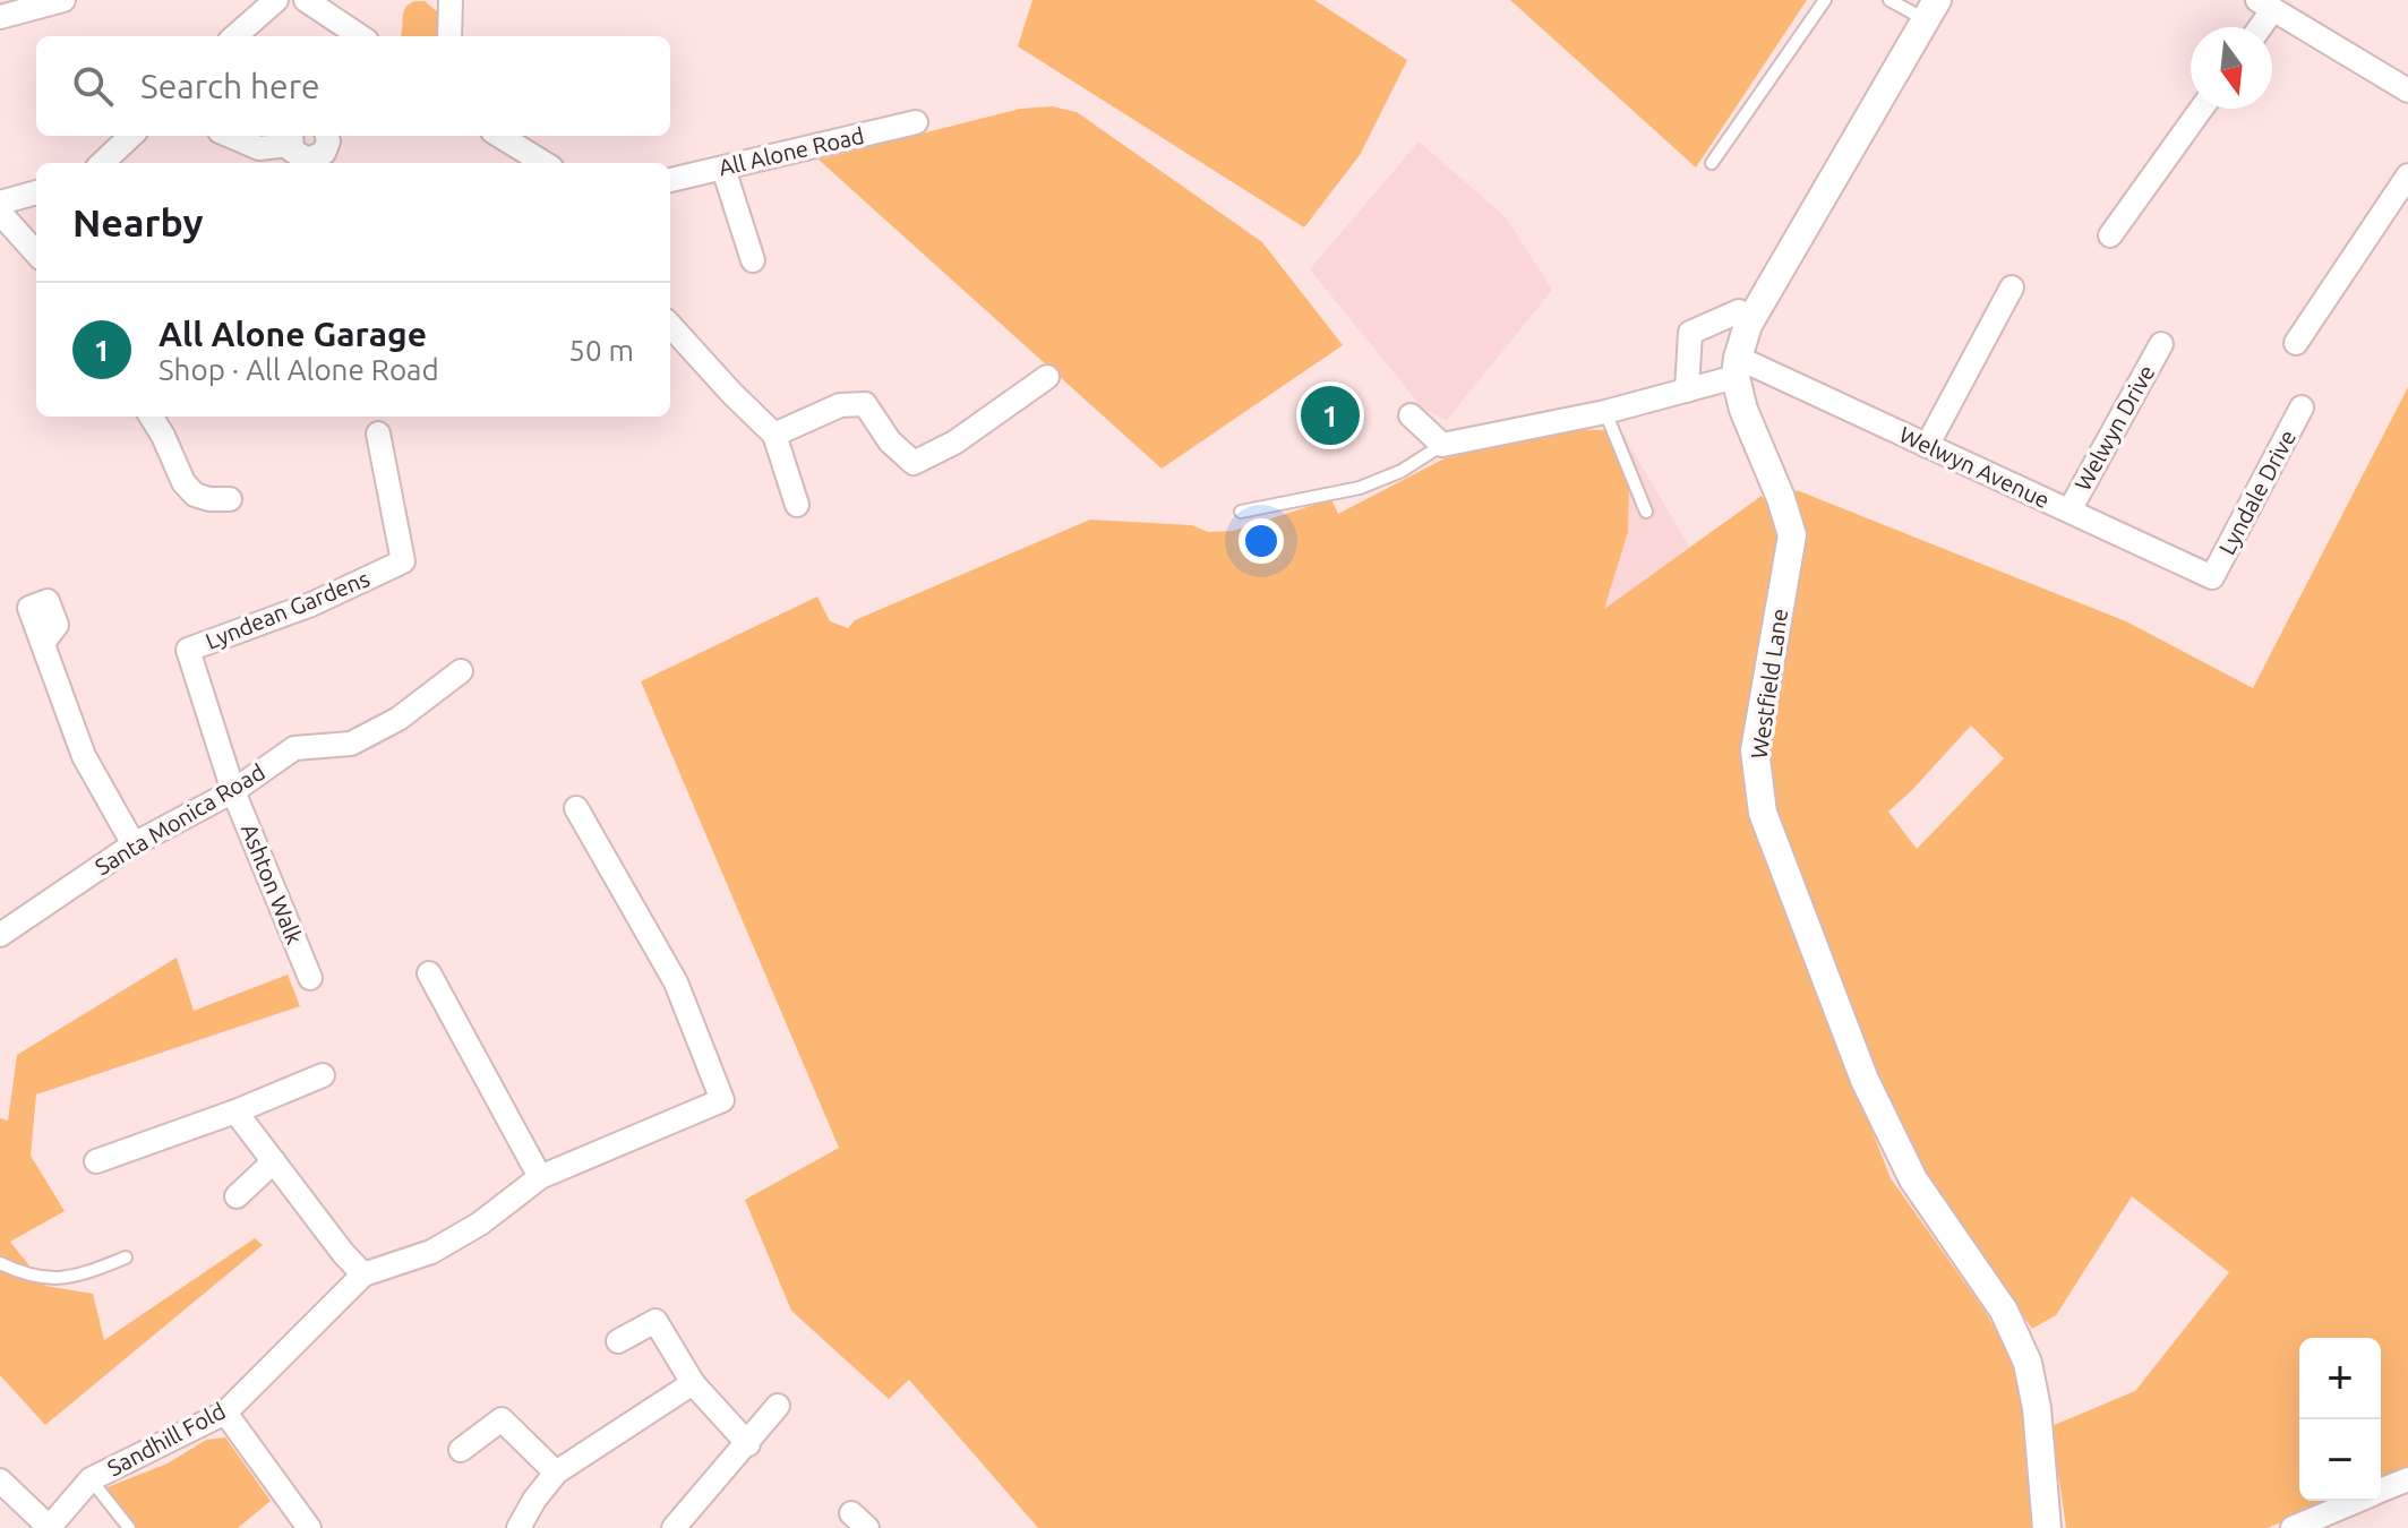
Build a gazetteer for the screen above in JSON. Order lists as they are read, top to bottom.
{
  "streets": {
    "street": [
      "All Alone Road",
      "Welwyn Drive",
      "Welwyn Avenue",
      "Lyndale Drive",
      "Lyndean Gardens",
      "Westfield Lane",
      "Santa Monica Road",
      "Ashton Walk",
      "Sandhill Fold"
    ]
  },
  "crossings": [
    ["Welwyn Drive", "Welwyn Avenue"],
    ["Welwyn Avenue", "Lyndale Drive"],
    ["Welwyn Avenue", "Westfield Lane"],
    ["Lyndean Gardens", "Santa Monica Road"],
    ["Lyndean Gardens", "Ashton Walk"],
    ["Santa Monica Road", "Ashton Walk"]
  ],
  "north": "bottom",
  "page": {
    "search": "Search here",
    "heading": "Nearby",
    "list": [
      {
        "mark": "1",
        "name": "All Alone Garage",
        "note": "Shop · All Alone Road",
        "value": "50 m"
      }
    ],
    "pins": "1",
    "map_buttons": ["+", "−"]
  }
}
